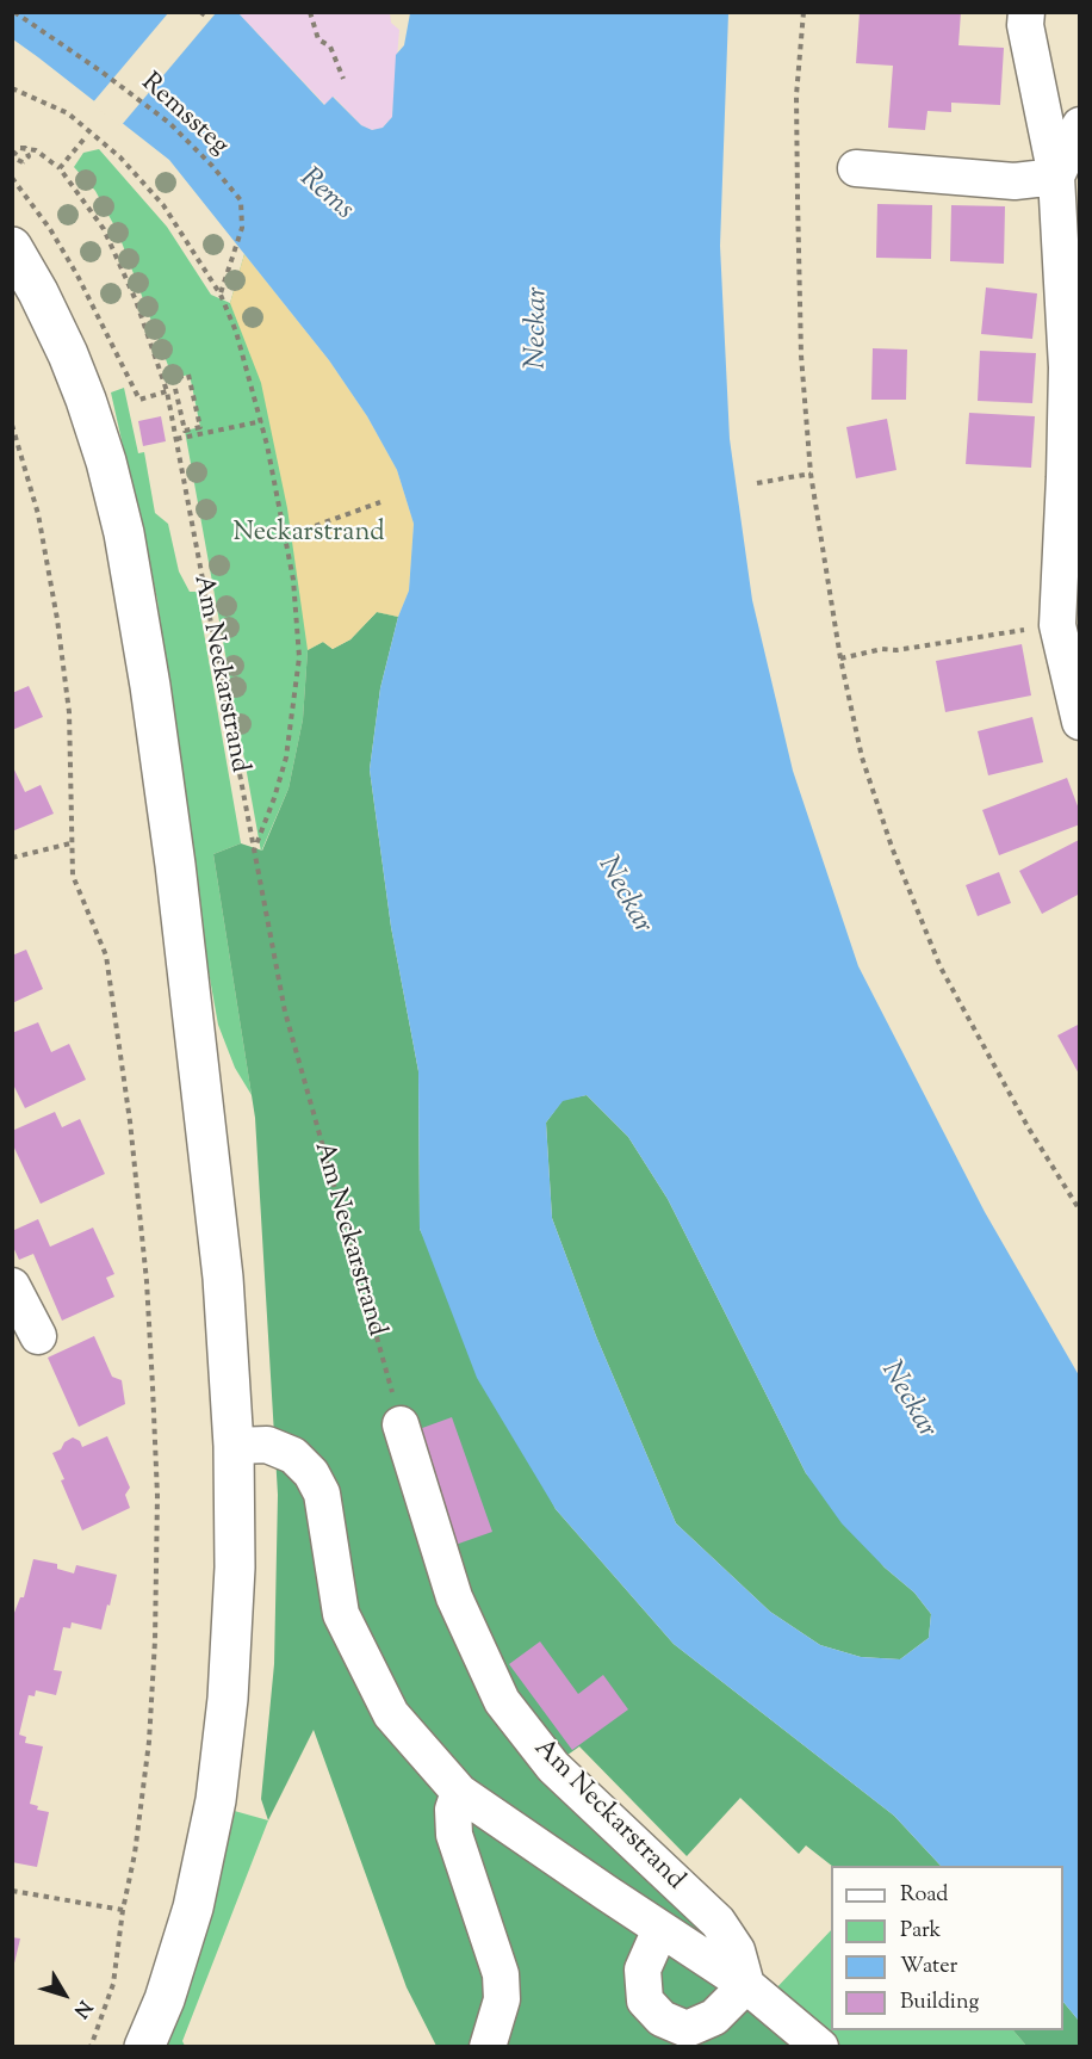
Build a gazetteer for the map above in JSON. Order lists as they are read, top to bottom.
{
  "streets": {
    "street": ["Am Neckarstrand"],
    "path": ["Remssteg"]
  },
  "water": ["Rems", "Neckar"],
  "parks": ["Neckarstrand"],
  "legend": [
    "Road",
    "Park",
    "Water",
    "Building"
  ],
  "north": "bottom right"
}
